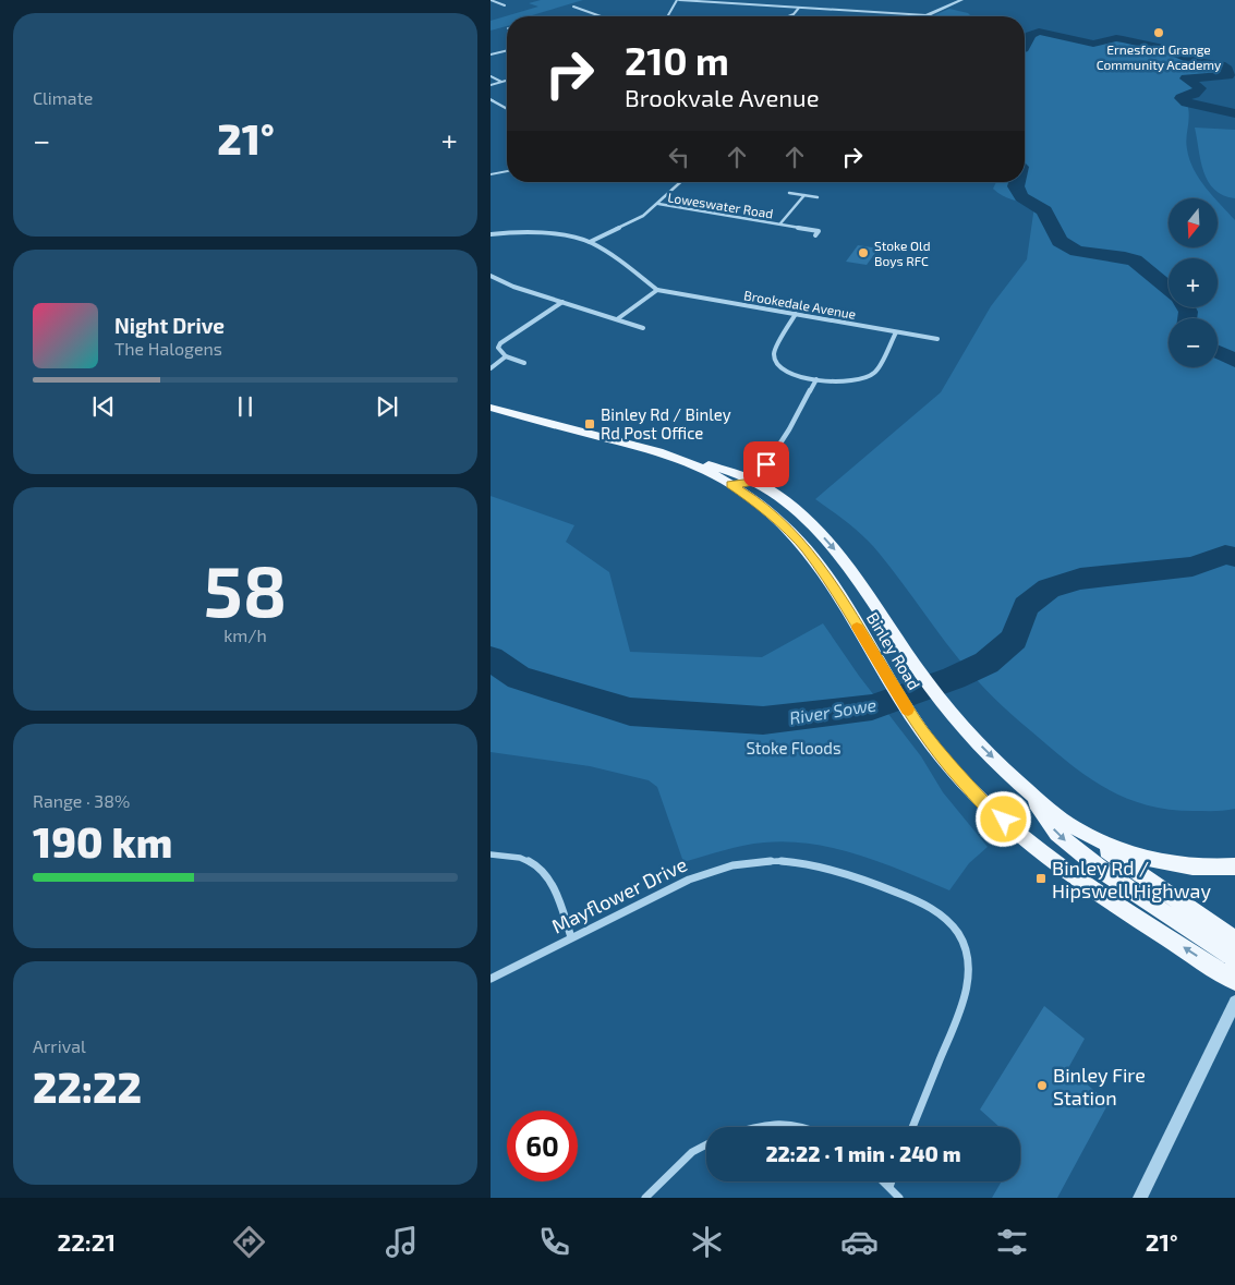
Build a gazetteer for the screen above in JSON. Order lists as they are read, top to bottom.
{
  "streets": {
    "main road": ["Binley Road"],
    "street": ["Loweswater Road", "Brookedale Avenue", "Mayflower Drive"]
  },
  "water": ["River Sowe"],
  "parks": ["Stoke Floods"],
  "places": {
    "other": ["Ernesford Grange Community Academy", "Stoke Old Boys RFC", "Binley Fire Station"],
    "transit": ["Binley Rd / Binley Rd Post Office", "Binley Rd / Hipswell Highway"]
  },
  "north": "bottom",
  "page": {
    "tile": [
      "Climate",
      ["58", "km/h"],
      ["Range · 38%", "190 km"],
      ["Arrival", "22:22"]
    ],
    "turn": ["210 m", "Brookvale Avenue"],
    "heat": ["−", "21°", "+"],
    "map_buttons": ["+", "−"],
    "song": ["Night Drive", "The Halogens"],
    "limit": "60",
    "trip": "22:22 · 1 min · 240 m",
    "tabs": ["22:21", "21°"]
  }
}
